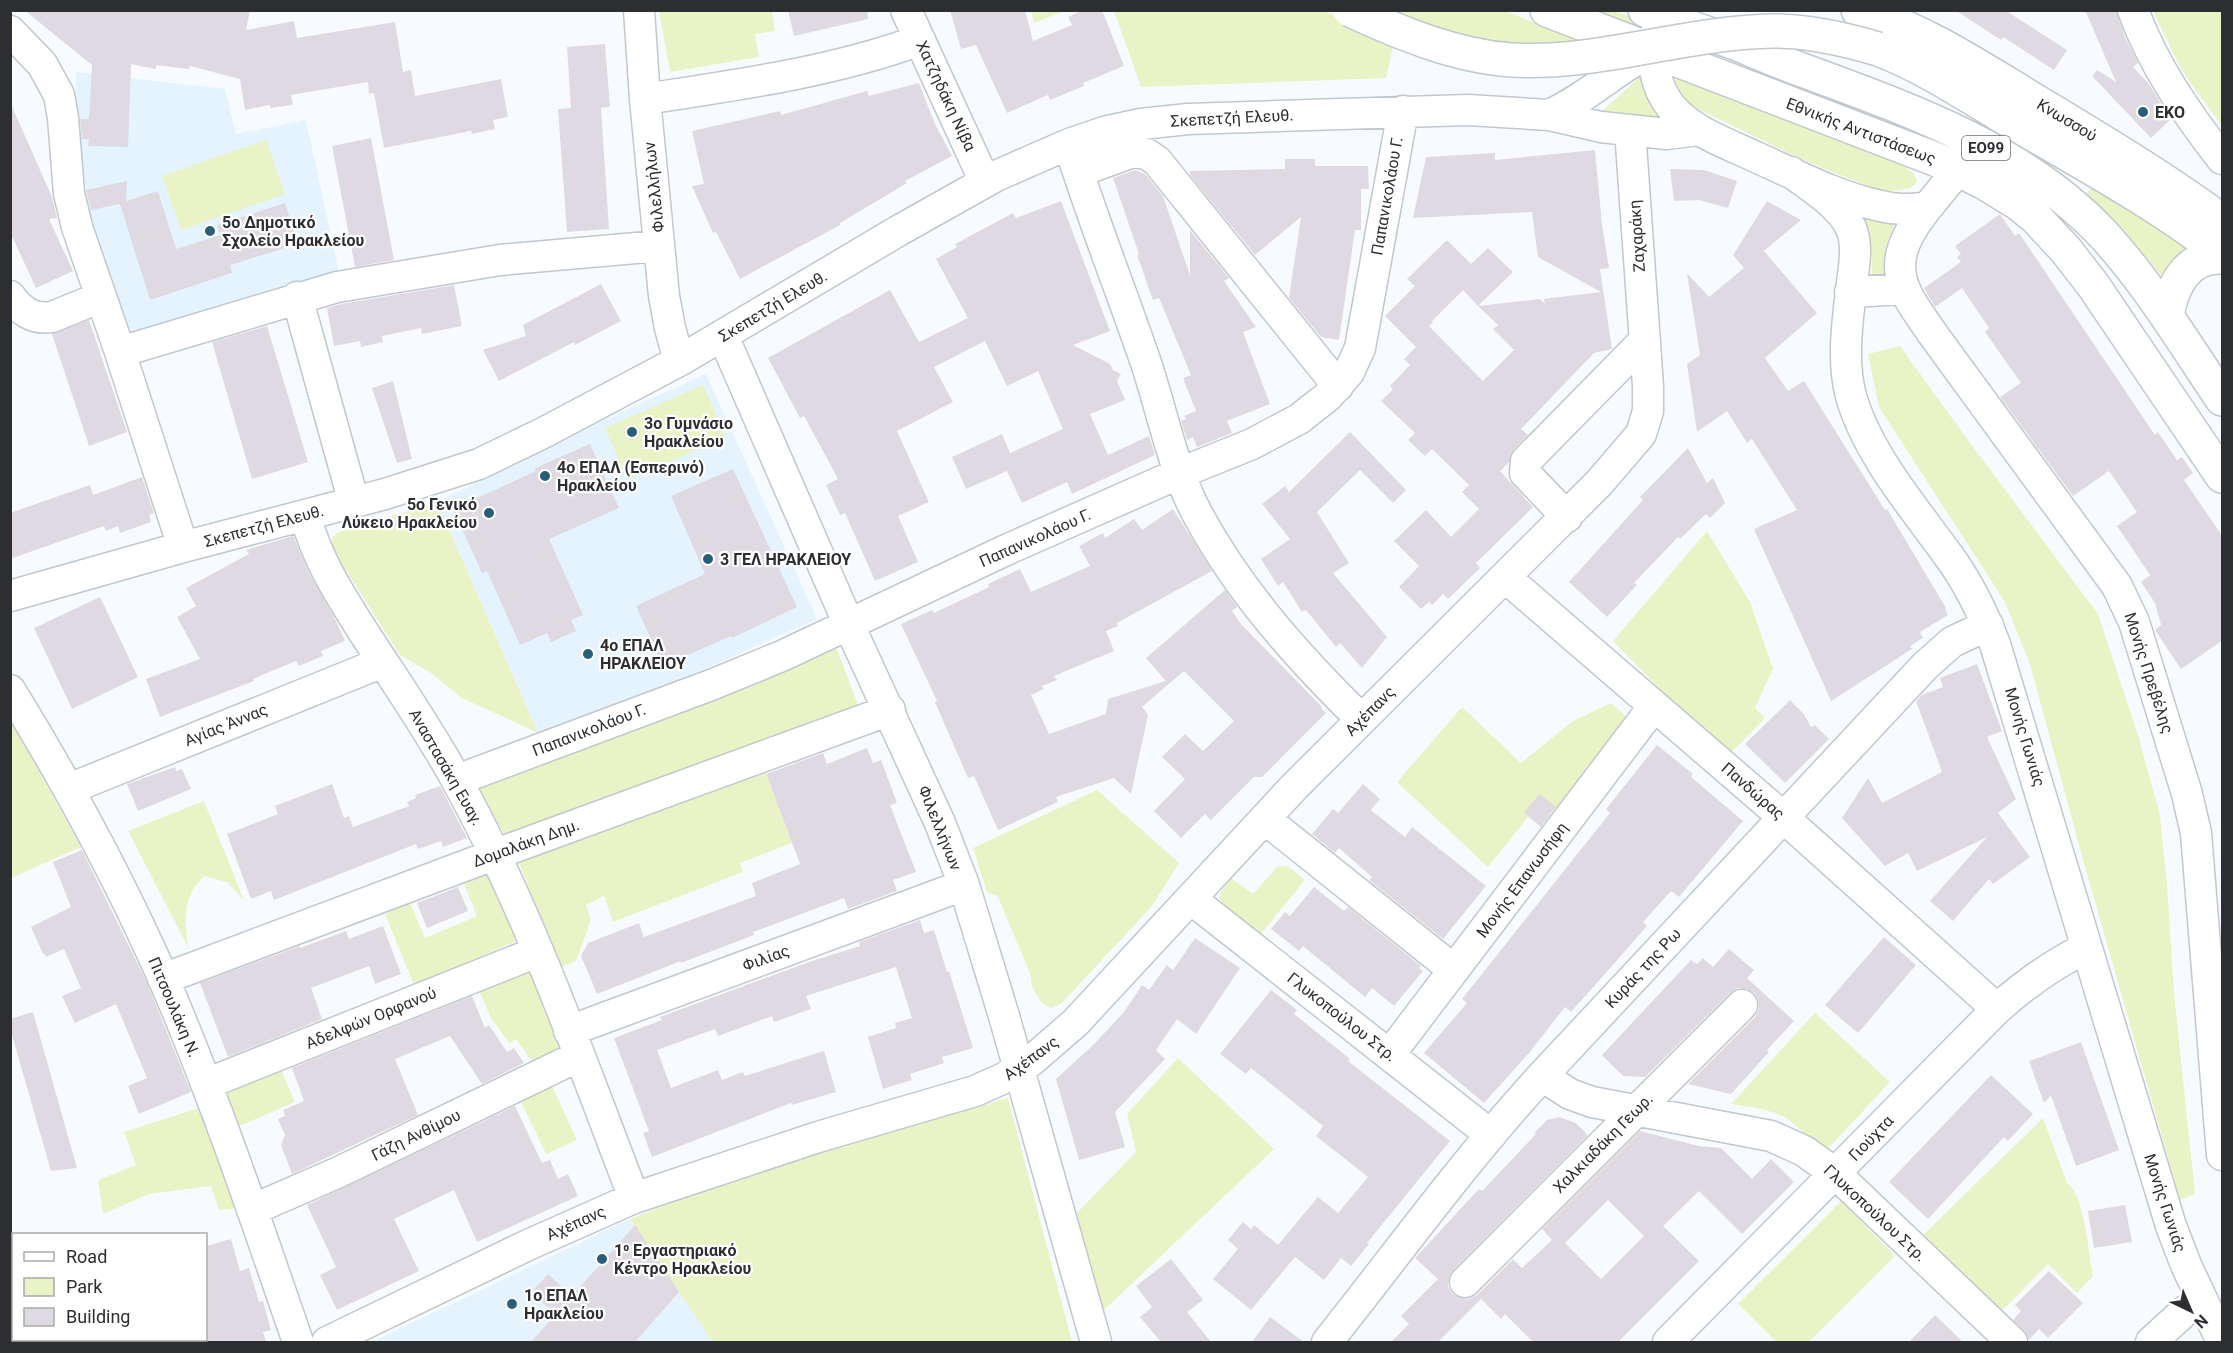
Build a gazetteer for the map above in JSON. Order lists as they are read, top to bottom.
{
  "streets": {
    "main road": ["Κνωσσού", "Εθνικής Αντιστάσεως", "ΕΟ99"],
    "street": [
      "Χατζηδάκη Νίβα",
      "Σκεπετζή Ελευθ.",
      "Φιλελλήλων",
      "Παπανικολάου Γ.",
      "Ζαχαράκη",
      "Μονής Πρεβέλης",
      "Αχέπανς",
      "Αγίας Άννας",
      "Μονής Γωνιάς",
      "Αναστασάκη Ευαγ.",
      "Πανδώρας",
      "Φιλελλήνων",
      "Δομαλάκη Δημ.",
      "Μονής Επανωσήφη",
      "Φιλίας",
      "Κυράς της Ρω",
      "Πιτσουλάκη Ν.",
      "Γλυκοπούλου Στρ.",
      "Αδελφών Ορφανού",
      "Γάζη Ανθίμου",
      "Γιούχτα",
      "Χαλκιαδάκη Γεωρ."
    ]
  },
  "crossings": [
    ["Χατζηδάκη Νίβα", "Σκεπετζή Ελευθ."],
    ["Σκεπετζή Ελευθ.", "Φιλελλήλων"],
    ["Σκεπετζή Ελευθ.", "Παπανικολάου Γ."],
    ["Σκεπετζή Ελευθ.", "Ζαχαράκη"],
    ["Σκεπετζή Ελευθ.", "Αναστασάκη Ευαγ."],
    ["Σκεπετζή Ελευθ.", "Φιλελλήνων"],
    ["Εθνικής Αντιστάσεως", "Μονής Πρεβέλης"],
    ["Παπανικολάου Γ.", "Αναστασάκη Ευαγ."],
    ["Παπανικολάου Γ.", "Φιλελλήνων"],
    ["Ζαχαράκη", "Αχέπανς"],
    ["Αχέπανς", "Αναστασάκη Ευαγ."],
    ["Αχέπανς", "Πανδώρας"],
    ["Αχέπανς", "Φιλελλήνων"],
    ["Αχέπανς", "Γλυκοπούλου Στρ."],
    ["Αγίας Άννας", "Αναστασάκη Ευαγ."],
    ["Αγίας Άννας", "Πιτσουλάκη Ν."],
    ["Μονής Γωνιάς", "Κυράς της Ρω"],
    ["Μονής Γωνιάς", "Γιούχτα"],
    ["Αναστασάκη Ευαγ.", "Δομαλάκη Δημ."],
    ["Αναστασάκη Ευαγ.", "Φιλίας"],
    ["Αναστασάκη Ευαγ.", "Αδελφών Ορφανού"],
    ["Αναστασάκη Ευαγ.", "Γάζη Ανθίμου"],
    ["Πανδώρας", "Μονής Επανωσήφη"],
    ["Πανδώρας", "Κυράς της Ρω"],
    ["Πανδώρας", "Γιούχτα"],
    ["Φιλελλήνων", "Δομαλάκη Δημ."],
    ["Φιλελλήνων", "Φιλίας"],
    ["Δομαλάκη Δημ.", "Πιτσουλάκη Ν."],
    ["Μονής Επανωσήφη", "Γλυκοπούλου Στρ."],
    ["Φιλίας", "Γάζη Ανθίμου"],
    ["Κυράς της Ρω", "Γλυκοπούλου Στρ."],
    ["Πιτσουλάκη Ν.", "Αδελφών Ορφανού"],
    ["Πιτσουλάκη Ν.", "Γάζη Ανθίμου"],
    ["Γλυκοπούλου Στρ.", "Γιούχτα"],
    ["Γλυκοπούλου Στρ.", "Χαλκιαδάκη Γεωρ."]
  ],
  "places": [
    "EKO",
    "5ο Δημοτικό Σχολείο Ηρακλείου",
    "3ο Γυμνάσιο Ηρακλείου",
    "4o ΕΠΑΛ (Εσπερινό) Ηρακλείου",
    "5ο Γενικό Λύκειο Ηρακλείου",
    "3 ΓΕΛ ΗΡΑΚΛΕΙΟΥ",
    "4ο ΕΠΑΛ ΗΡΑΚΛΕΙΟΥ",
    "1⁰ Εργαστηριακό Κέντρο Ηρακλείου",
    "1ο ΕΠΑΛ Ηρακλείου"
  ],
  "legend": ["Road", "Park", "Building"],
  "north": "bottom right"
}
